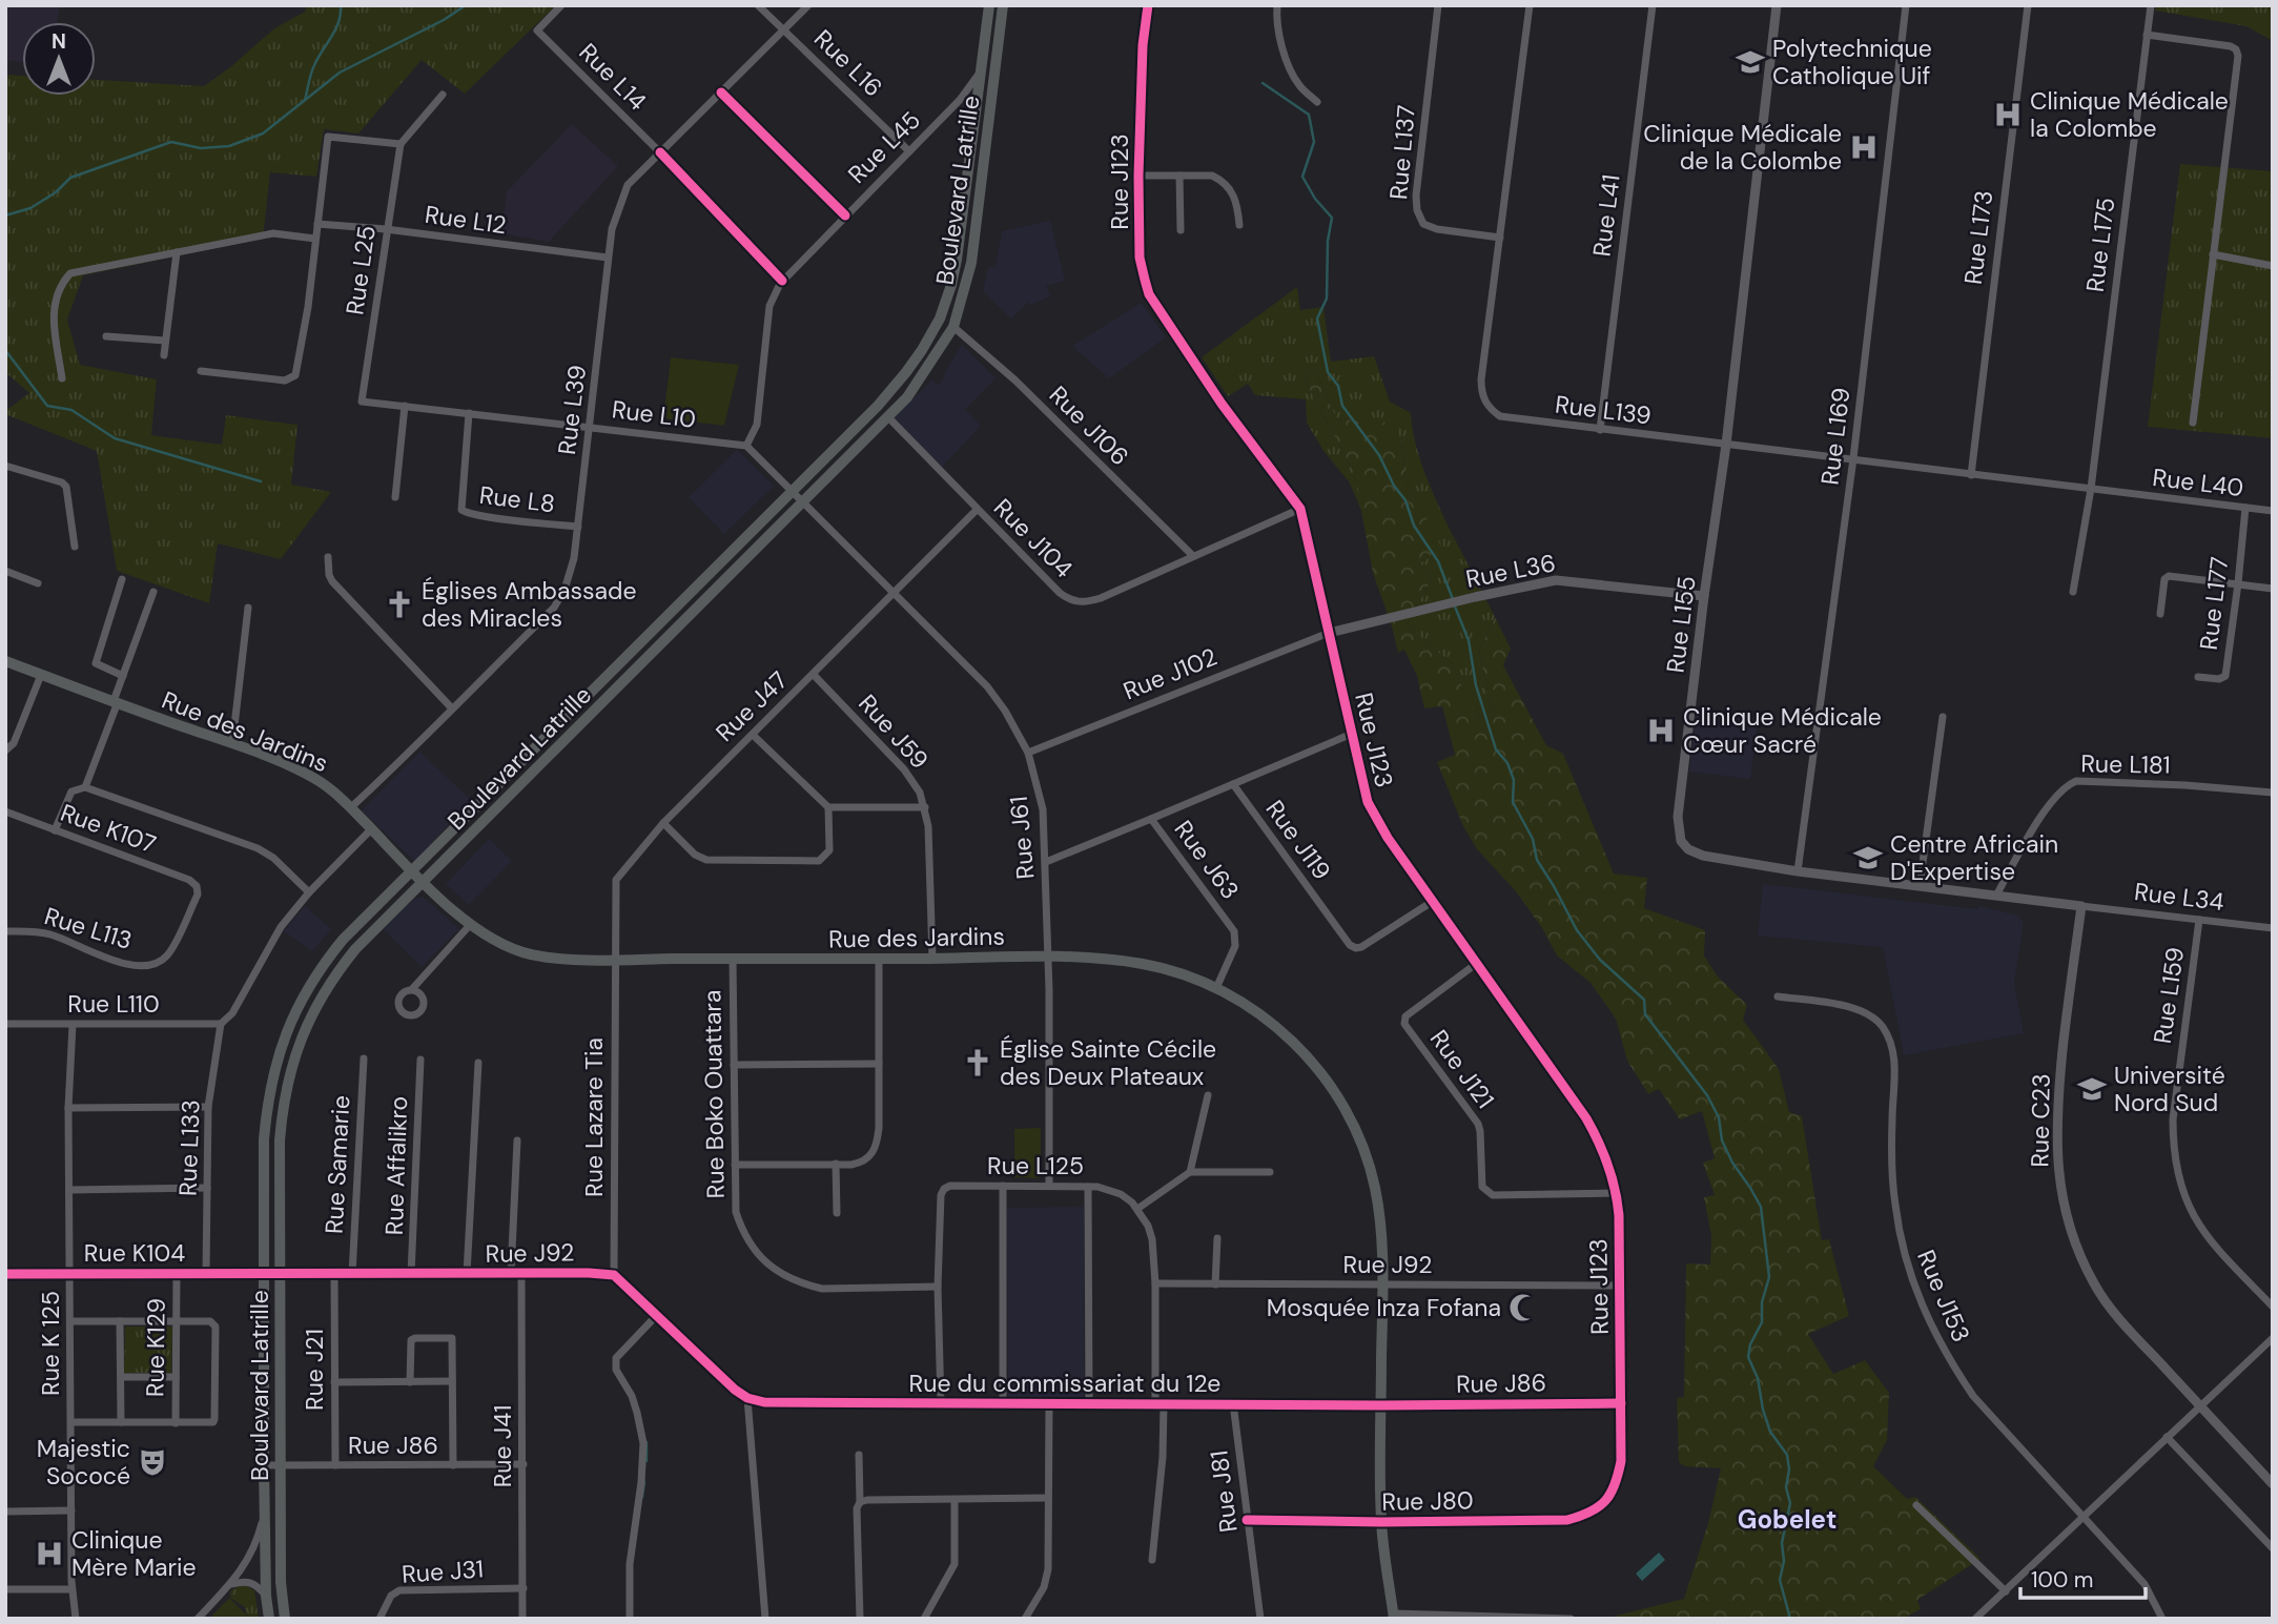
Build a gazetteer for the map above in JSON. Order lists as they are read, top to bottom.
{
  "streets": {
    "main road": ["Boulevard Latrille", "Rue des Jardins"],
    "street": [
      "Rue L16",
      "Rue L14",
      "Rue L45",
      "Rue L137",
      "Rue J123",
      "Rue L41",
      "Rue L12",
      "Rue L173",
      "Rue L175",
      "Rue L25",
      "Rue L39",
      "Rue L139",
      "Rue L10",
      "Rue J106",
      "Rue L169",
      "Rue L40",
      "Rue L8",
      "Rue J104",
      "Rue L36",
      "Rue L177",
      "Rue L155",
      "Rue J102",
      "Rue J47",
      "Rue J59",
      "Rue L181",
      "Rue K107",
      "Rue J61",
      "Rue J119",
      "Rue J63",
      "Rue L34",
      "Rue L113",
      "Rue L159",
      "Rue L110",
      "Rue J121",
      "Rue Boko Ouattara",
      "Rue Lazare Tia",
      "Rue C23",
      "Rue L133",
      "Rue Samarie",
      "Rue Affalikro",
      "Rue L125",
      "Rue K104",
      "Rue J92",
      "Rue J153",
      "Rue K 125",
      "Rue K129",
      "Rue J21",
      "Rue du commissariat du 12e",
      "Rue J86",
      "Rue J41",
      "Rue J81",
      "Rue J80",
      "Rue J31"
    ]
  },
  "crossings": [
    ["Rue L16", "Rue L45"],
    ["Rue L16", "Rue L39"],
    ["Rue L14", "Rue L45"],
    ["Rue L14", "Rue L39"],
    ["Rue L45", "Boulevard Latrille"],
    ["Rue L137", "Rue L139"],
    ["Rue J123", "Rue J104"],
    ["Rue J123", "Rue L36"],
    ["Rue J123", "Rue J102"],
    ["Rue J123", "Rue J119"],
    ["Rue J123", "Rue J121"],
    ["Rue J123", "Rue J92"],
    ["Rue J123", "Rue J86"],
    ["Rue J123", "Rue J80"],
    ["Boulevard Latrille", "Rue J106"],
    ["Boulevard Latrille", "Rue J104"],
    ["Boulevard Latrille", "Rue des Jardins"],
    ["Boulevard Latrille", "Rue J61"],
    ["Boulevard Latrille", "Rue K104"],
    ["Boulevard Latrille", "Rue J92"],
    ["Boulevard Latrille", "Rue J86"],
    ["Rue L41", "Rue L139"],
    ["Rue L12", "Rue L25"],
    ["Rue L12", "Rue L39"],
    ["Rue L173", "Rue L139"],
    ["Rue L175", "Rue L139"],
    ["Rue L25", "Rue L10"],
    ["Rue L39", "Rue L10"],
    ["Rue L39", "Rue L8"],
    ["Rue L39", "Rue des Jardins"],
    ["Rue L139", "Rue L169"],
    ["Rue L139", "Rue L40"],
    ["Rue L139", "Rue L155"],
    ["Rue L10", "Rue L8"],
    ["Rue J106", "Rue J104"],
    ["Rue L169", "Rue L155"],
    ["Rue L40", "Rue L177"],
    ["Rue J104", "Rue J47"],
    ["Rue L36", "Rue L155"],
    ["Rue L36", "Rue J102"],
    ["Rue L155", "Rue L181"],
    ["Rue L155", "Rue L34"],
    ["Rue L155", "Rue C23"],
    ["Rue J102", "Rue J61"],
    ["Rue J47", "Rue des Jardins"],
    ["Rue J47", "Rue J59"],
    ["Rue J47", "Rue J61"],
    ["Rue J47", "Rue Lazare Tia"],
    ["Rue des Jardins", "Rue J59"],
    ["Rue des Jardins", "Rue J61"],
    ["Rue des Jardins", "Rue J63"],
    ["Rue des Jardins", "Rue Boko Ouattara"],
    ["Rue des Jardins", "Rue Lazare Tia"],
    ["Rue des Jardins", "Rue J92"],
    ["Rue des Jardins", "Rue du commissariat du 12e"],
    ["Rue des Jardins", "Rue J86"],
    ["Rue des Jardins", "Rue J80"],
    ["Rue K107", "Rue L113"],
    ["Rue J61", "Rue J63"],
    ["Rue J61", "Rue L125"],
    ["Rue L34", "Rue L159"],
    ["Rue L34", "Rue C23"],
    ["Rue L110", "Rue L133"],
    ["Rue L110", "Rue K 125"],
    ["Rue Boko Ouattara", "Rue L125"],
    ["Rue Lazare Tia", "Rue J92"],
    ["Rue L133", "Rue K104"],
    ["Rue Samarie", "Rue J92"],
    ["Rue Affalikro", "Rue J92"],
    ["Rue L125", "Rue du commissariat du 12e"],
    ["Rue K104", "Rue J92"],
    ["Rue K104", "Rue K 125"],
    ["Rue K104", "Rue K129"],
    ["Rue J92", "Rue J21"],
    ["Rue J92", "Rue J41"],
    ["Rue J21", "Rue J86"],
    ["Rue du commissariat du 12e", "Rue J86"],
    ["Rue du commissariat du 12e", "Rue J81"],
    ["Rue J86", "Rue J41"],
    ["Rue J41", "Rue J31"],
    ["Rue J81", "Rue J80"]
  ],
  "districts": ["Gobelet"],
  "places": {
    "school or university": ["Polytechnique Catholique Uif", "Centre Africain D'Expertise", "Université Nord Sud"],
    "hospital": [
      "Clinique Médicale la Colombe",
      "Clinique Médicale de la Colombe",
      "Clinique Médicale Cœur Sacré",
      "Clinique Mère Marie"
    ],
    "church": ["Églises Ambassade des Miracles", "Église Sainte Cécile des Deux Plateaux"],
    "mosque": ["Mosquée Inza Fofana"],
    "theatre": ["Majestic Sococé"]
  },
  "scale_bar": "100 m",
  "north": "top"
}
